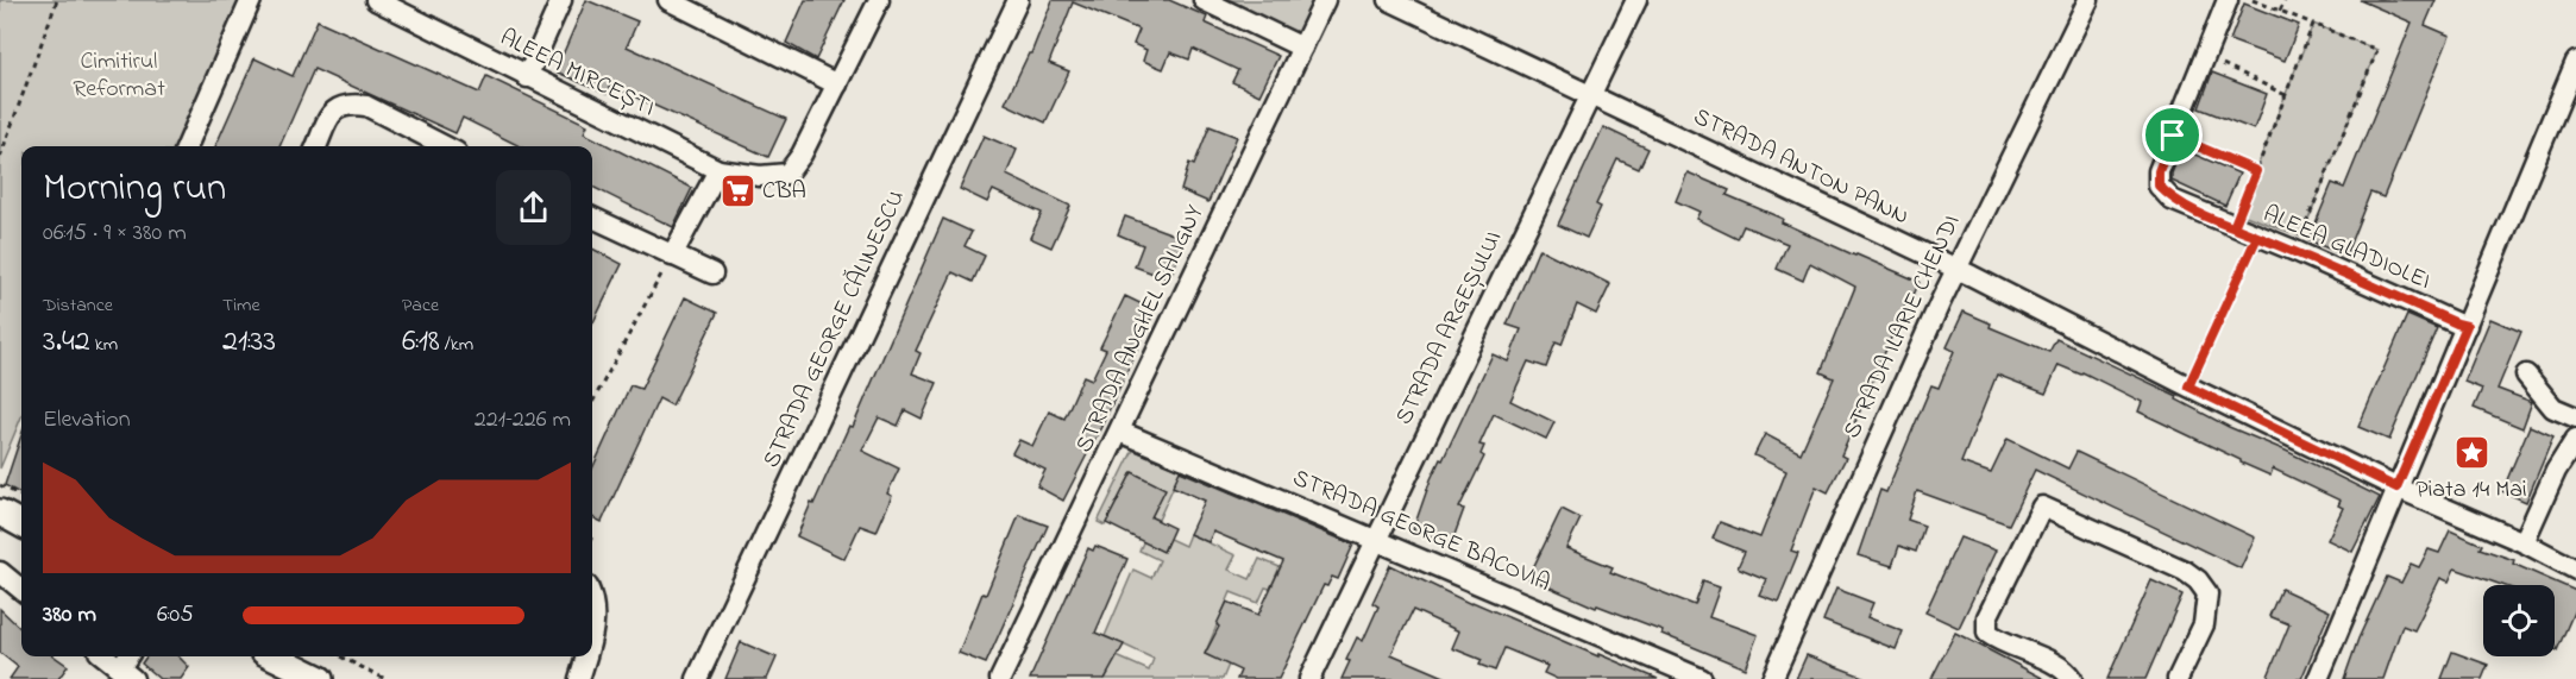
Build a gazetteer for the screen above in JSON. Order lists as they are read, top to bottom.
{
  "streets": {
    "street": [
      "ALEEA MIRCEȘTI",
      "STRADA ANTON PANN",
      "ALEEA GLADIOLEI",
      "STRADA ILARIE CHENDI",
      "STRADA ARGEȘULUI",
      "STRADA GEORGE CĂLINESCU",
      "STRADA ANGHEL SALIGNY",
      "STRADA GEORGE BACOVIA"
    ]
  },
  "crossings": [
    ["STRADA ANTON PANN", "STRADA ILARIE CHENDI"],
    ["STRADA ANTON PANN", "STRADA ARGEȘULUI"],
    ["STRADA ARGEȘULUI", "STRADA GEORGE BACOVIA"],
    ["STRADA ANGHEL SALIGNY", "STRADA GEORGE BACOVIA"]
  ],
  "parks": ["Cimitirul Reformat"],
  "places": {
    "supermarket": ["CBA"],
    "place": ["Piata 14 Mai"]
  },
  "page": {
    "heading": ["Morning run", "06:15 · 9 × 380 m"],
    "stats": [
      ["Distance", "3.42 km"],
      ["Time", "21:33"],
      ["Pace", "6:18 /km"]
    ],
    "chart": ["Elevation", "221–226 m"],
    "list": [
      {
        "name": "380 m",
        "note": "6:05"
      }
    ]
  }
}
